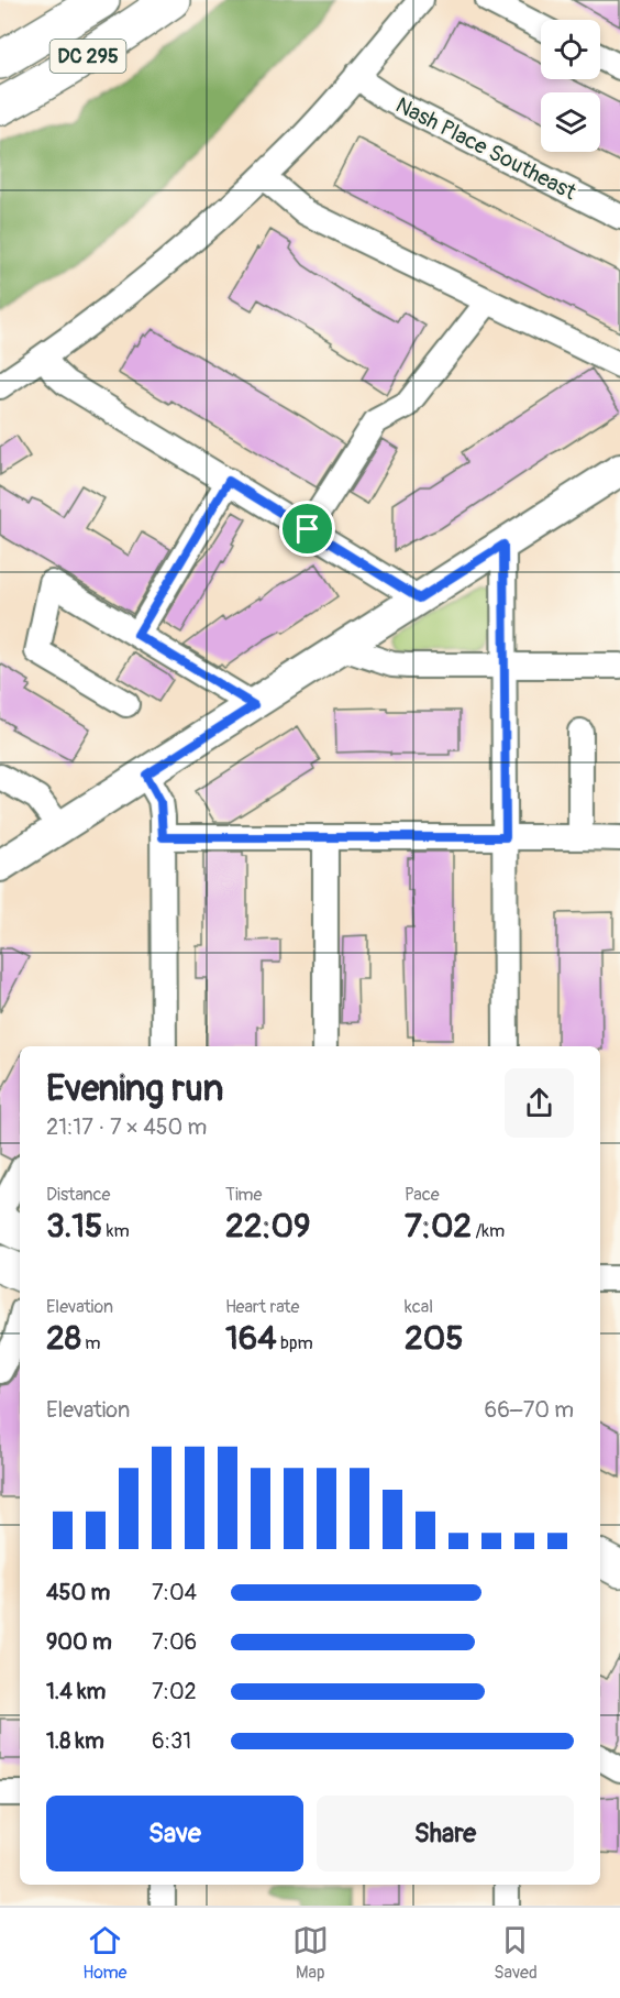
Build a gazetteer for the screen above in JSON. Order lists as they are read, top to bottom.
{
  "streets": {
    "highway": ["DC 295"],
    "street": ["Nash Place Southeast"]
  },
  "page": {
    "heading": ["Evening run", "21:17 · 7 × 450 m"],
    "stats": [
      ["Distance", "3.15 km"],
      ["Time", "22:09"],
      ["Pace", "7:02 /km"],
      ["Elevation", "28 m"],
      ["Heart rate", "164 bpm"],
      ["kcal", "205"]
    ],
    "chart": ["Elevation", "66–70 m"],
    "list": [
      {
        "name": "450 m",
        "note": "7:04"
      },
      {
        "name": "900 m",
        "note": "7:06"
      },
      {
        "name": "1.4 km",
        "note": "7:02"
      },
      {
        "name": "1.8 km",
        "note": "6:31"
      }
    ],
    "buttons": ["Save", "Share"],
    "tabs": ["Home", "Map", "Saved"]
  }
}
